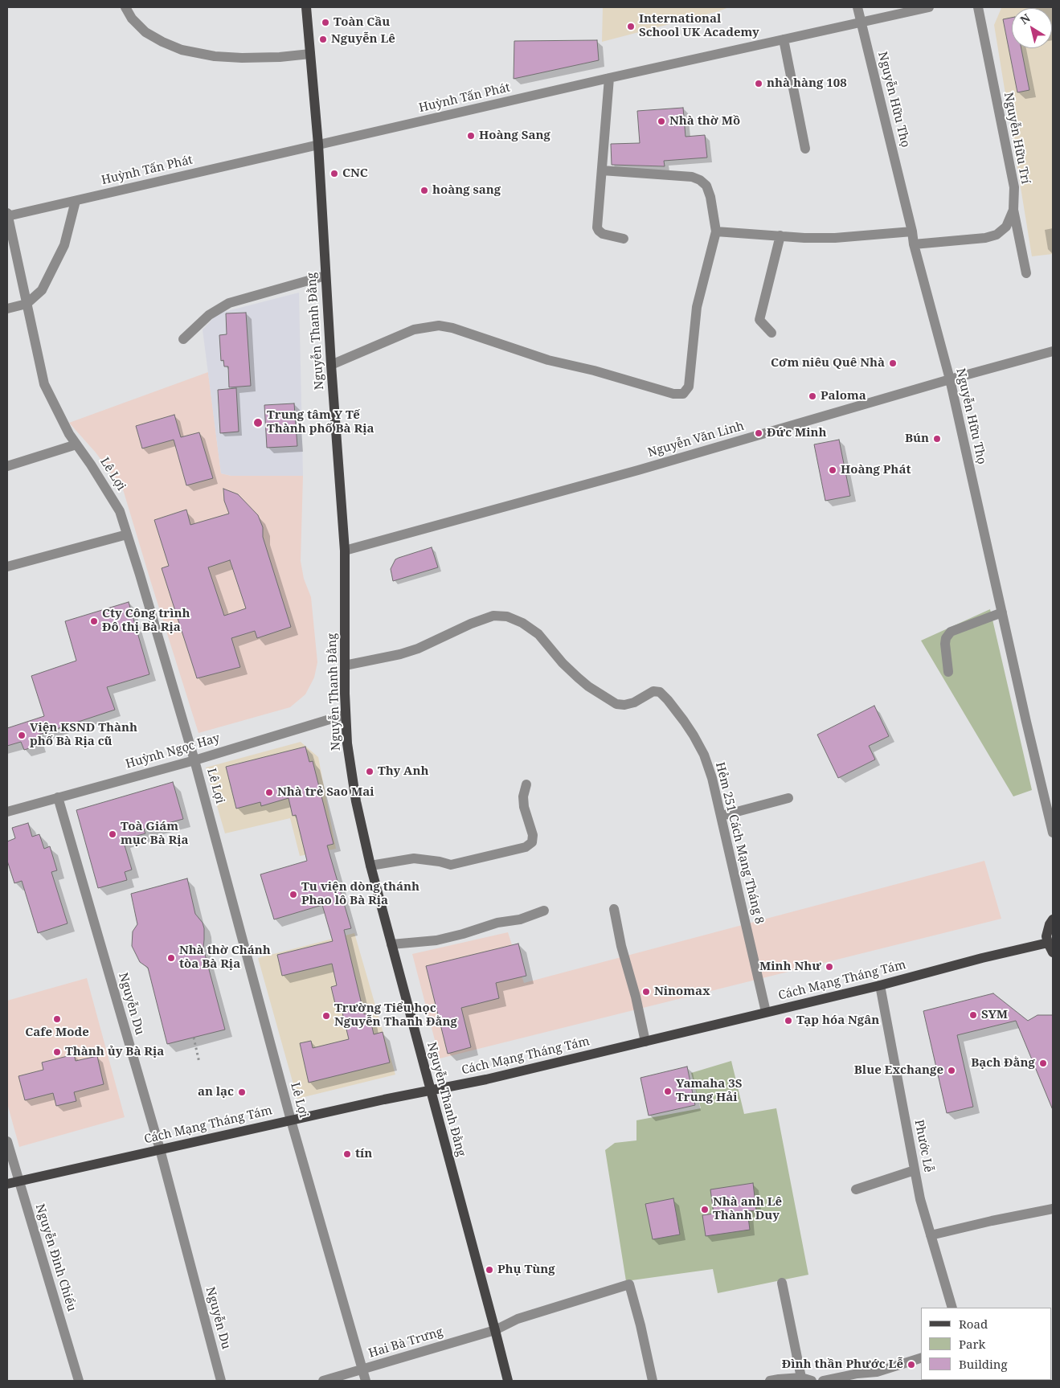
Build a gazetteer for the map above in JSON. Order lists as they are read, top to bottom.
{
  "streets": {
    "main road": ["Nguyễn Thanh Đằng", "Cách Mạng Tháng Tám"],
    "street": [
      "Huỳnh Tấn Phát",
      "Nguyễn Hữu Thọ",
      "Nguyễn Hữu Trí",
      "Nguyễn Văn Linh",
      "Lê Lợi",
      "Huỳnh Ngọc Hay",
      "Hẻm 251 Cách Mạng Tháng 8",
      "Nguyễn Du",
      "Phước Lễ",
      "Nguyễn Đình Chiểu",
      "Hai Bà Trưng"
    ]
  },
  "crossings": [
    ["Huỳnh Tấn Phát", "Nguyễn Hữu Thọ"],
    ["Huỳnh Tấn Phát", "Nguyễn Thanh Đằng"],
    ["Huỳnh Tấn Phát", "Lê Lợi"],
    ["Nguyễn Hữu Thọ", "Nguyễn Hữu Trí"],
    ["Nguyễn Hữu Thọ", "Nguyễn Văn Linh"],
    ["Nguyễn Thanh Đằng", "Nguyễn Văn Linh"],
    ["Nguyễn Thanh Đằng", "Huỳnh Ngọc Hay"],
    ["Nguyễn Thanh Đằng", "Hẻm 251 Cách Mạng Tháng 8"],
    ["Nguyễn Thanh Đằng", "Cách Mạng Tháng Tám"],
    ["Nguyễn Thanh Đằng", "Hai Bà Trưng"],
    ["Lê Lợi", "Huỳnh Ngọc Hay"],
    ["Lê Lợi", "Cách Mạng Tháng Tám"],
    ["Lê Lợi", "Hai Bà Trưng"],
    ["Huỳnh Ngọc Hay", "Nguyễn Du"],
    ["Hẻm 251 Cách Mạng Tháng 8", "Cách Mạng Tháng Tám"],
    ["Cách Mạng Tháng Tám", "Nguyễn Du"],
    ["Cách Mạng Tháng Tám", "Phước Lễ"],
    ["Cách Mạng Tháng Tám", "Nguyễn Đình Chiểu"]
  ],
  "places": [
    "Toàn Cầu",
    "International School UK Academy",
    "Nguyễn Lê",
    "nhà hàng 108",
    "Nhà thờ Mồ",
    "Hoàng Sang",
    "CNC",
    "hoàng sang",
    "Cơm niêu Quê Nhà",
    "Paloma",
    "Trung tâm Y Tế Thành phố Bà Rịa",
    "Đức Minh",
    "Bún",
    "Hoàng Phát",
    "Cty Công trình Đô thị Bà Rịa",
    "Viện KSND Thành phố Bà Rịa cũ",
    "Thy Anh",
    "Nhà trẻ Sao Mai",
    "Toà Giám mục Bà Rịa",
    "Tu viện dòng thánh Phao lô Bà Rịa",
    "Nhà thờ Chánh tòa Bà Rịa",
    "Minh Như",
    "Ninomax",
    "SYM",
    "Trường Tiểu học Nguyễn Thanh Đằng",
    "Cafe Mode",
    "Tạp hóa Ngân",
    "Thành ủy Bà Rịa",
    "Bạch Đằng",
    "Blue Exchange",
    "Yamaha 3S Trung Hải",
    "an lạc",
    "tín",
    "Nhà anh Lê Thành Duy",
    "Phụ Tùng",
    "Đình thần Phước Lễ"
  ],
  "legend": ["Road", "Park", "Building"],
  "north": "top left"
}
